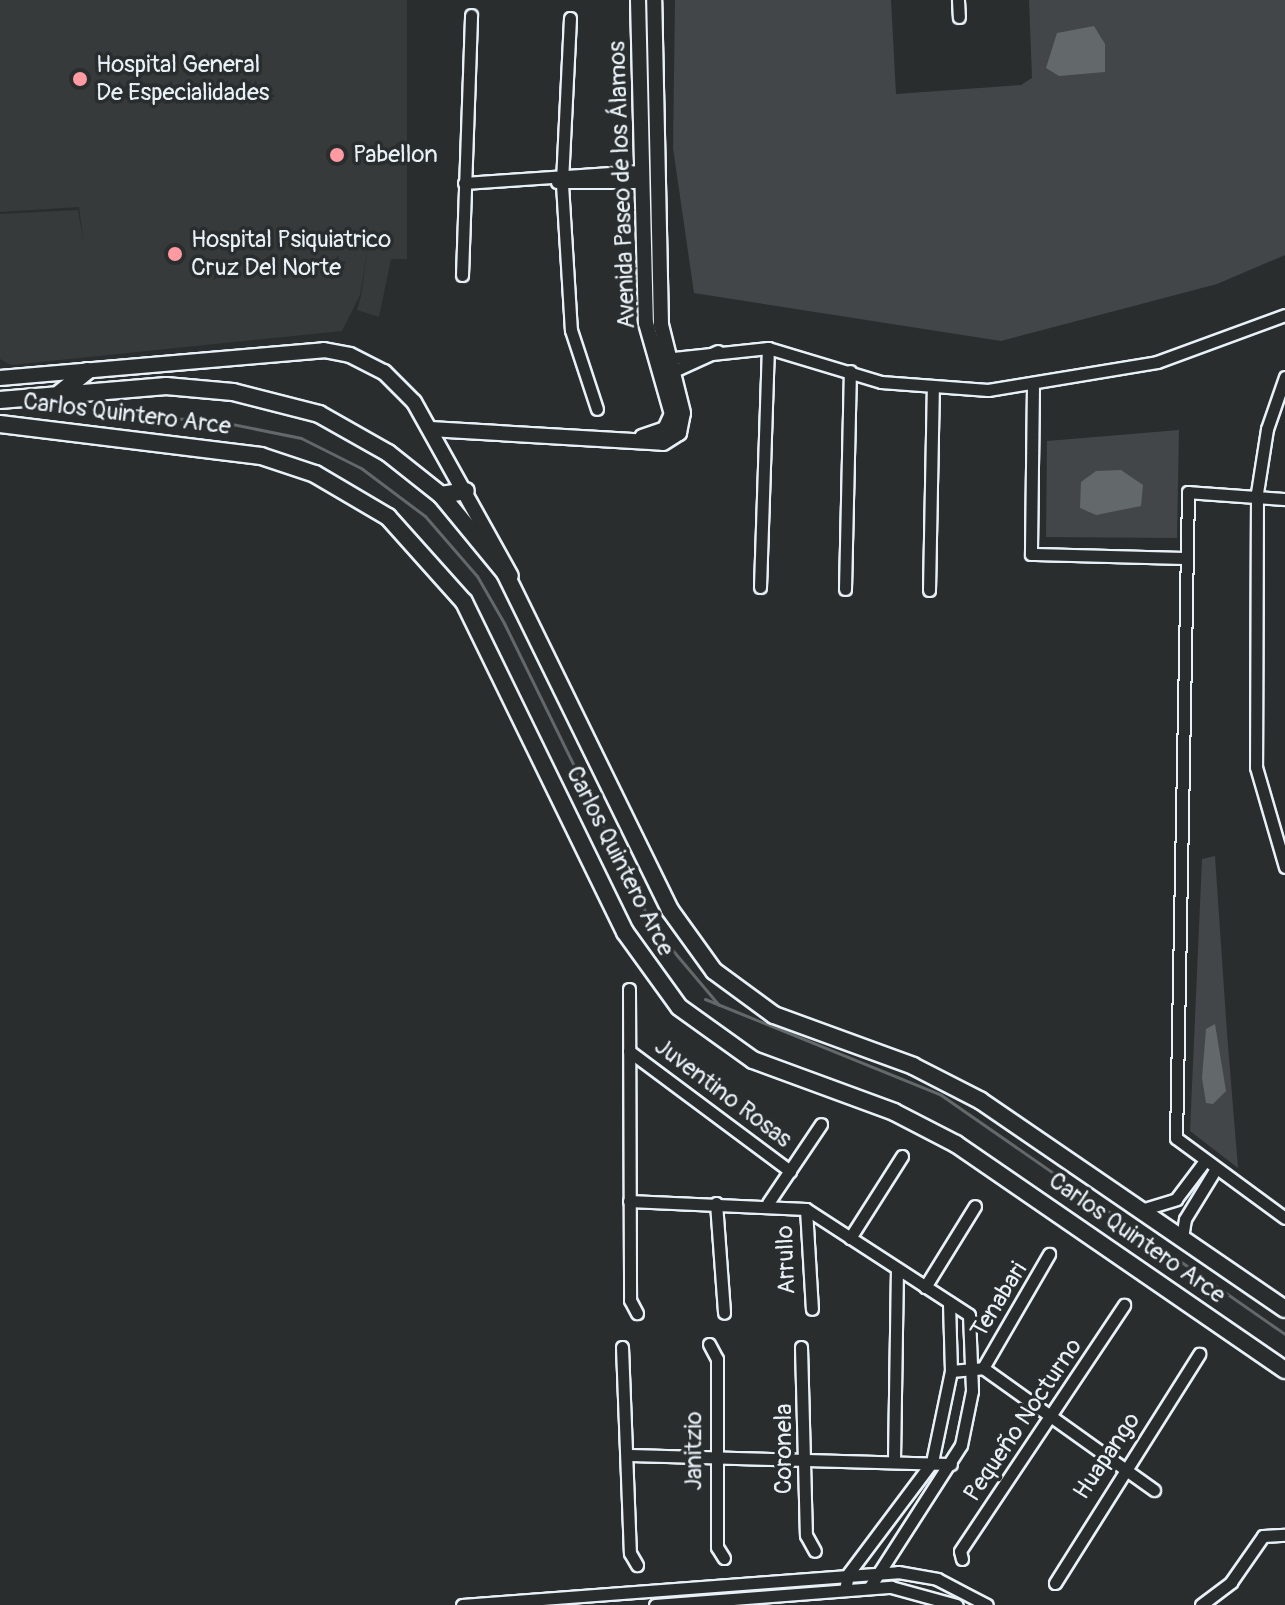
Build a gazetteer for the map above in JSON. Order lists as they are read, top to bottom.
{
  "streets": {
    "main road": ["Carlos Quintero Arce"],
    "street": [
      "Avenida Paseo de los Álamos",
      "Juventino Rosas",
      "Arrullo",
      "Tenabari",
      "Pequeño Nocturno",
      "Coronela",
      "Janitzio",
      "Huapango"
    ]
  },
  "places": ["Hospital General De Especialidades", "Pabellon", "Hospital Psiquiatrico Cruz Del Norte"]
}
